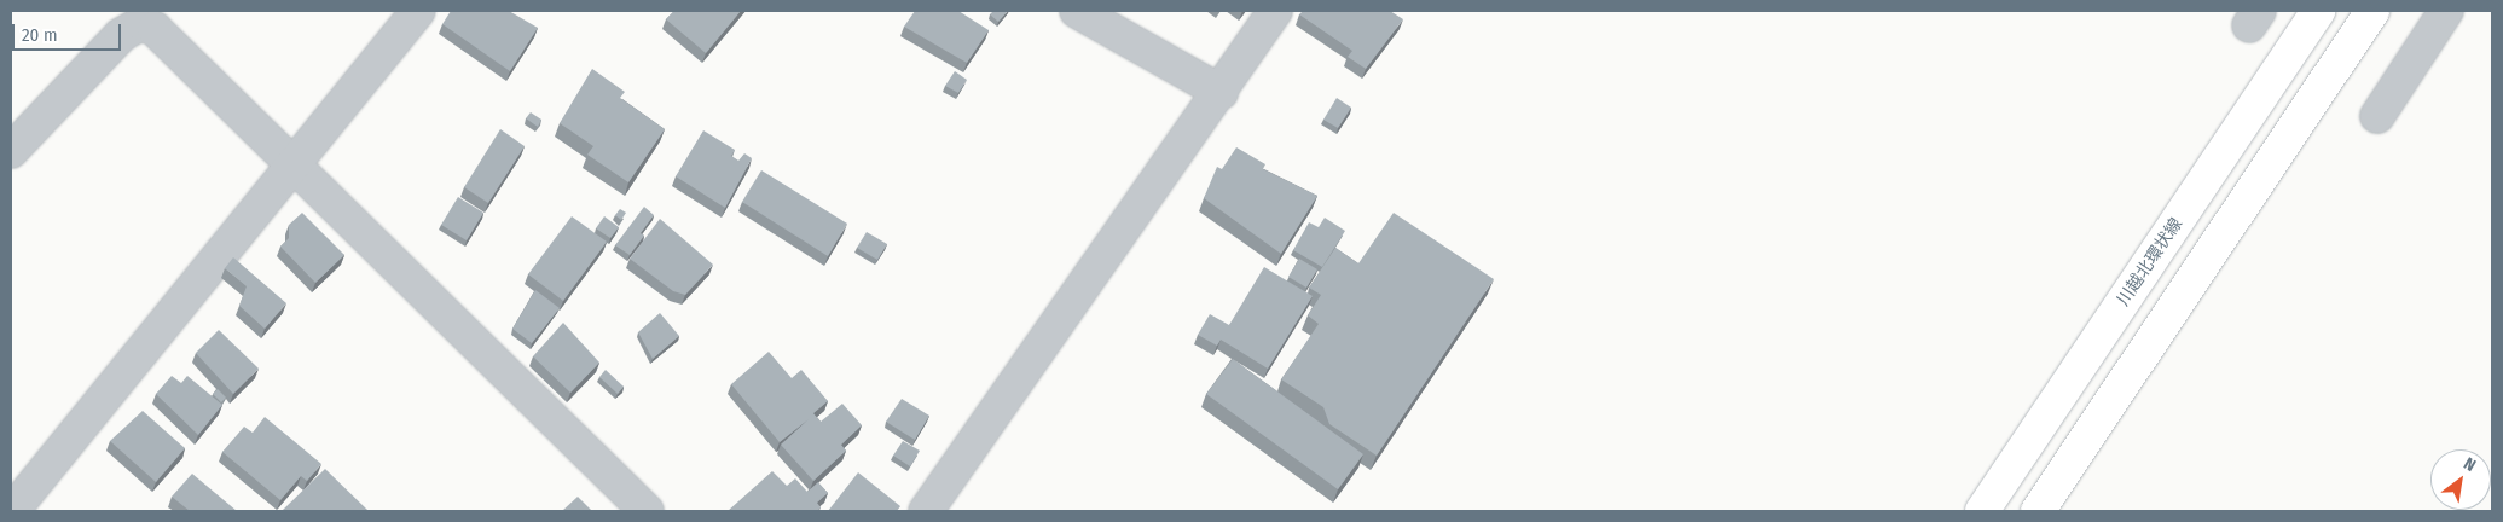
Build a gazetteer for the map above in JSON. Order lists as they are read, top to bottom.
{
  "streets": {
    "main road": ["川越北環状線"]
  },
  "scale_bar": "20 m",
  "north": "top right"
}
